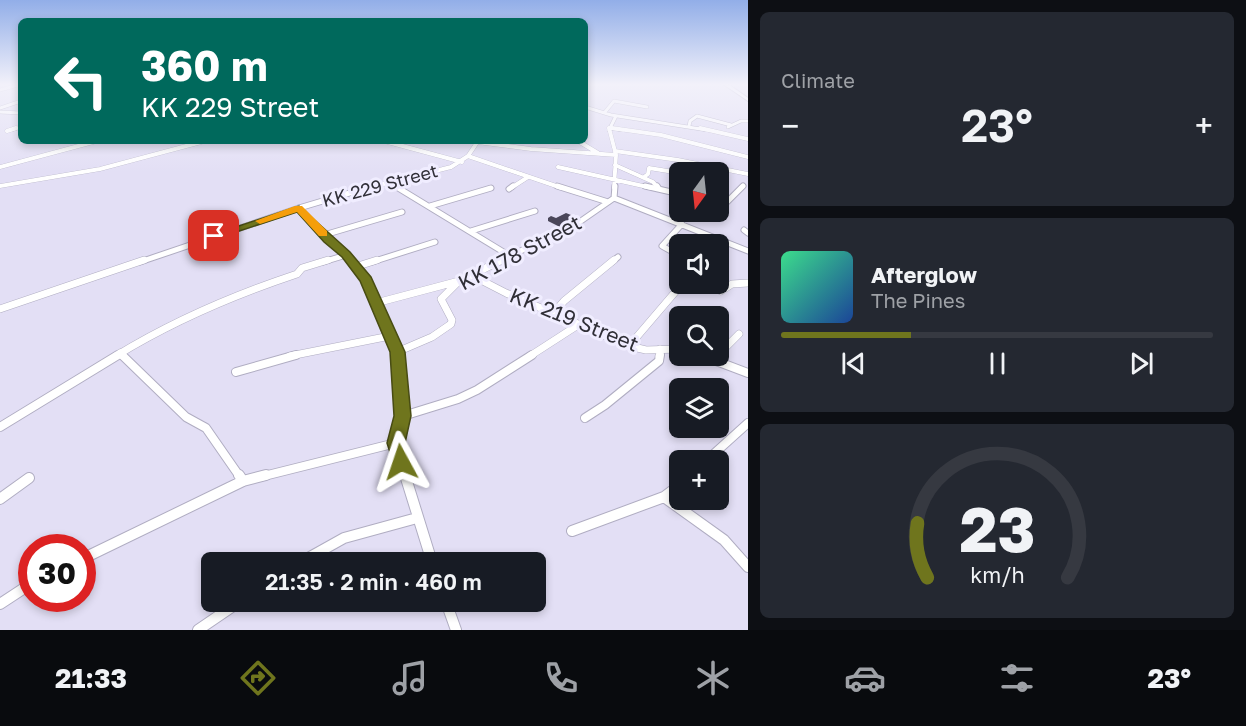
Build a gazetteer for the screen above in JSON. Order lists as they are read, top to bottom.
{
  "streets": {
    "street": ["KK 229 Street", "KK 178 Street", "KK 219 Street"]
  },
  "crossings": [
    ["KK 178 Street", "KK 219 Street"]
  ],
  "north": "bottom",
  "page": {
    "tile": "Climate",
    "turn": ["360 m", "KK 229 Street"],
    "heat": ["−", "23°", "+"],
    "map_buttons": "+",
    "song": ["Afterglow", "The Pines"],
    "limit": "30",
    "trip": "21:35 · 2 min · 460 m",
    "tabs": ["21:33", "23°"],
    "gauge": ["23", "km/h"]
  }
}
